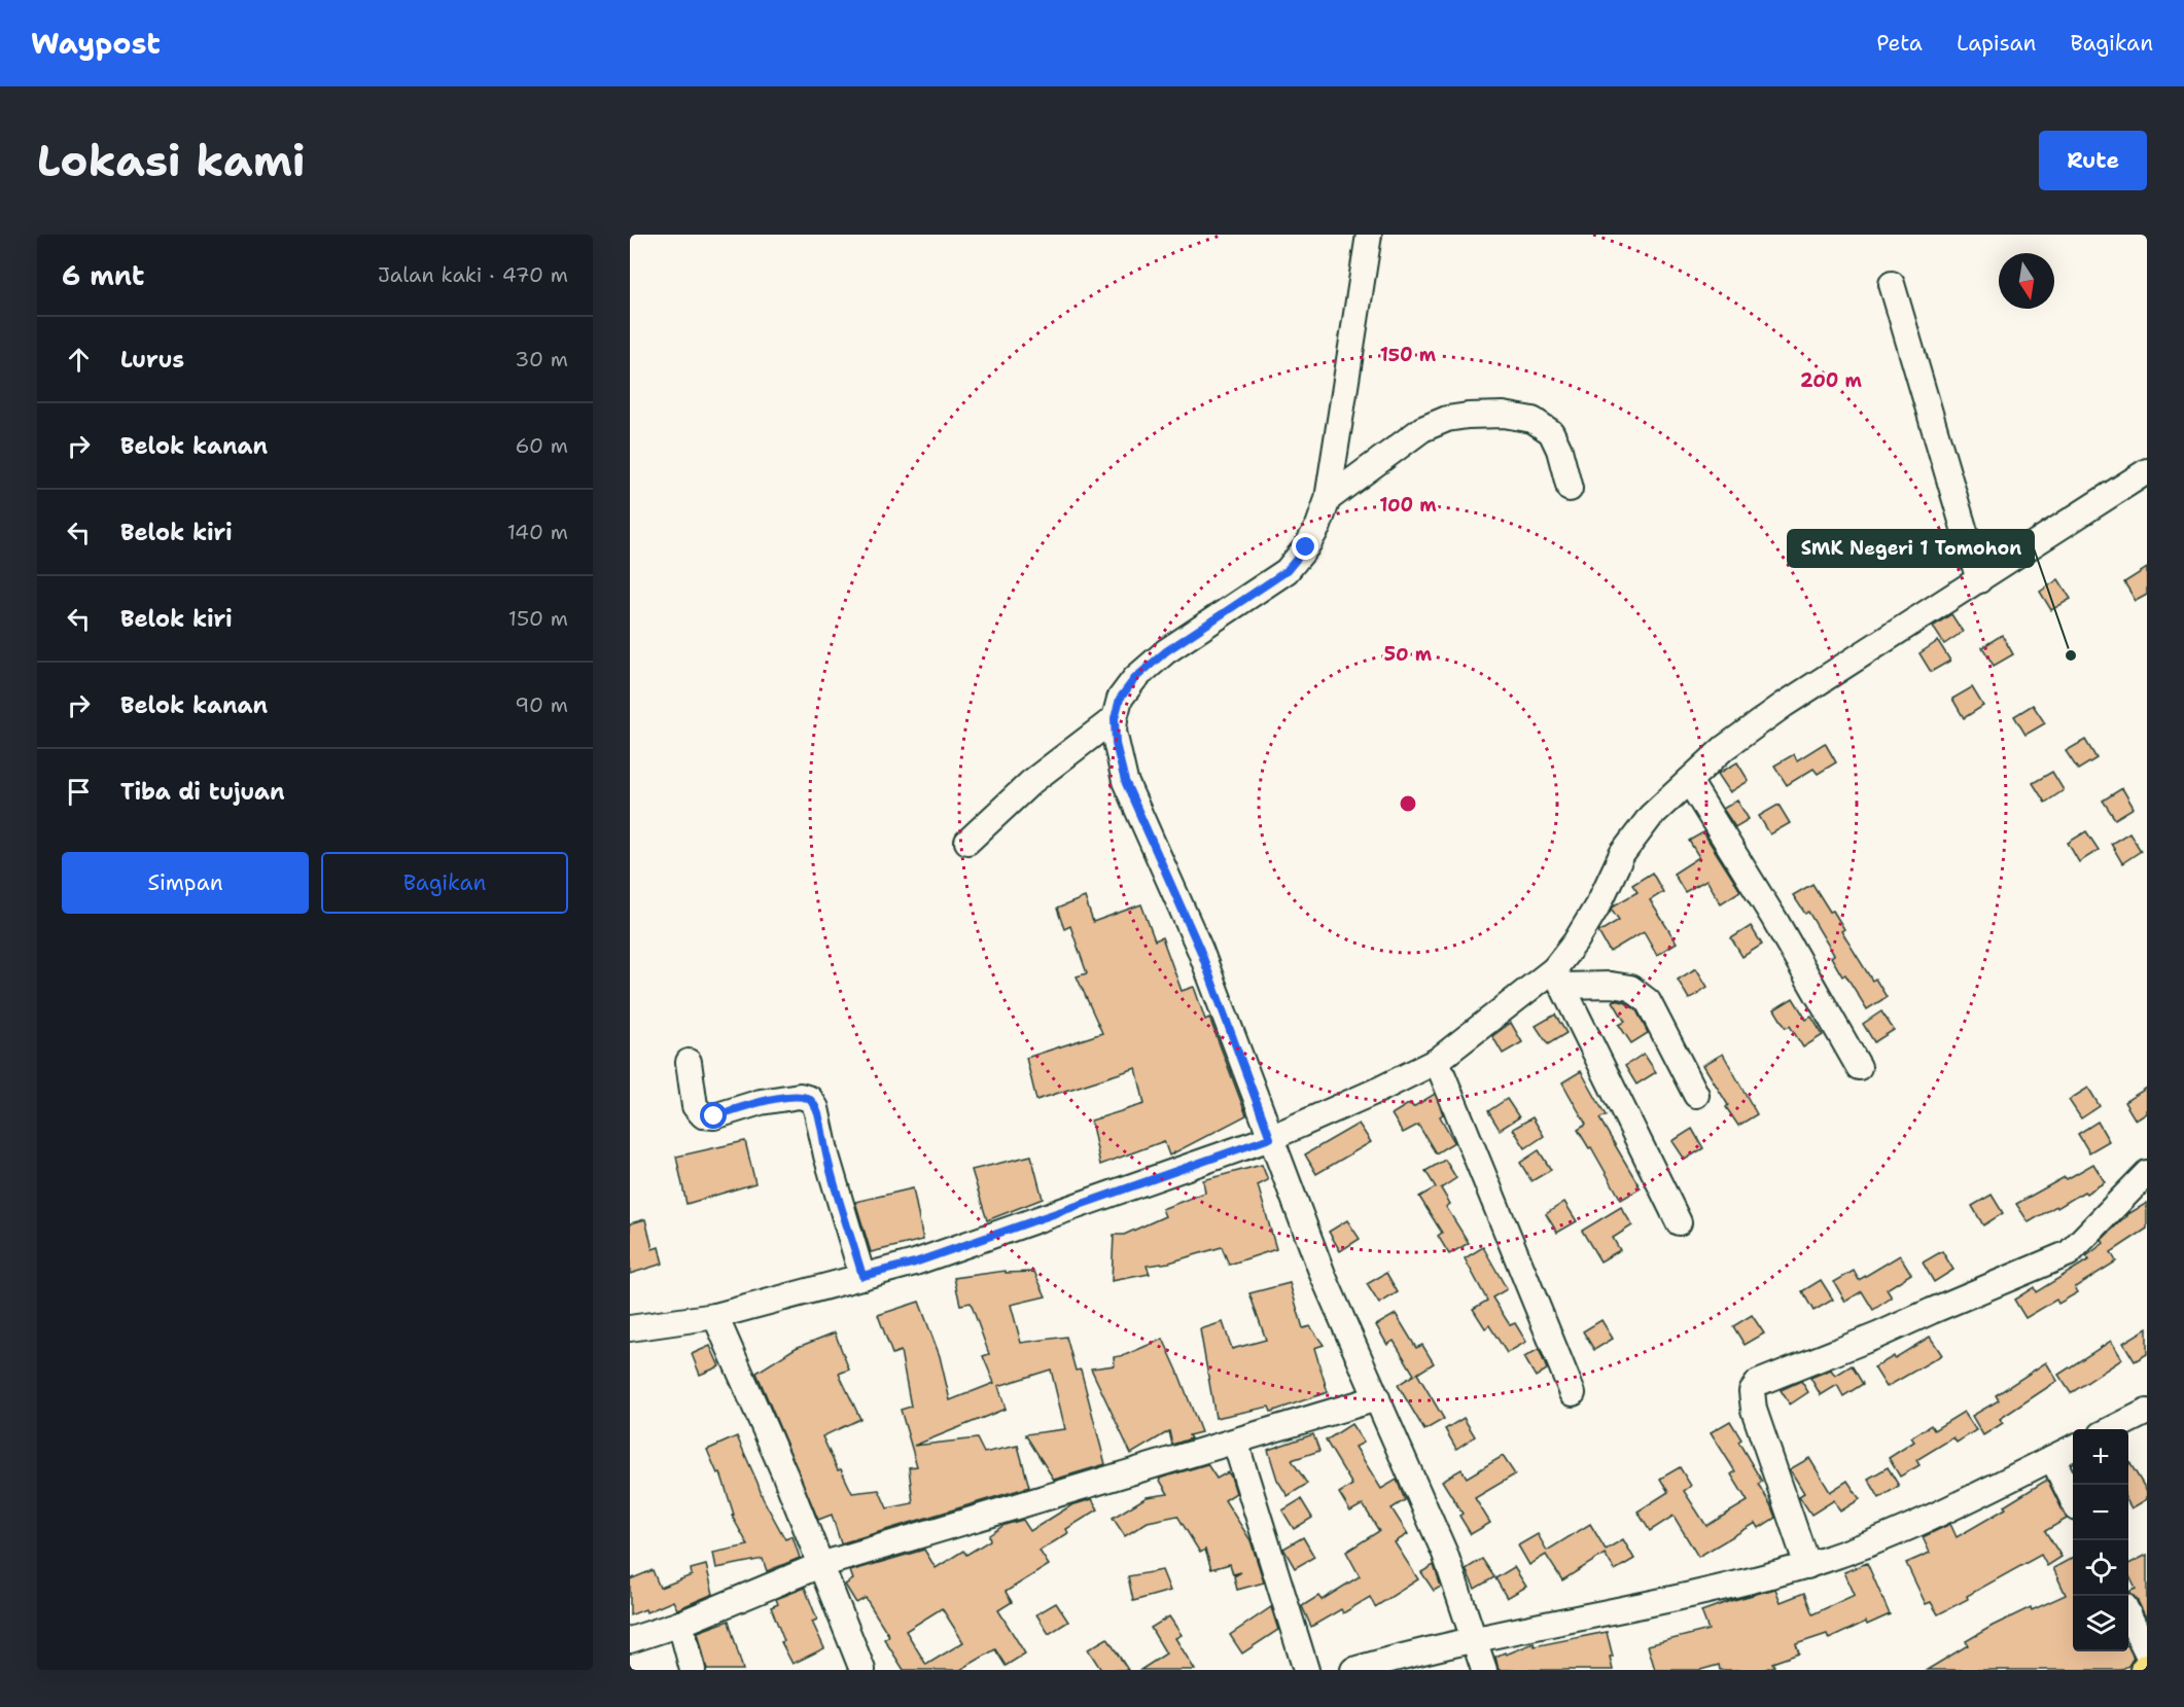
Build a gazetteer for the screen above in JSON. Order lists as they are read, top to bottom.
{
  "places": ["SMK Negeri 1 Tomohon"],
  "north": "bottom",
  "page": {
    "header": "Waypost",
    "nav": ["Peta", "Lapisan", "Bagikan"],
    "buttons": [
      "Rute",
      ["Simpan", "Bagikan"]
    ],
    "title": "Lokasi kami",
    "heading": ["6 mnt", "Jalan kaki · 470 m"],
    "list": [
      ["Lurus", "30 m"],
      ["Belok kanan", "60 m"],
      ["Belok kiri", "140 m"],
      ["Belok kiri", "150 m"],
      ["Belok kanan", "90 m"],
      "Tiba di tujuan"
    ],
    "map_buttons": ["+", "−"]
  },
  "rings": [
    "150 m",
    "200 m",
    "100 m",
    "50 m"
  ]
}
